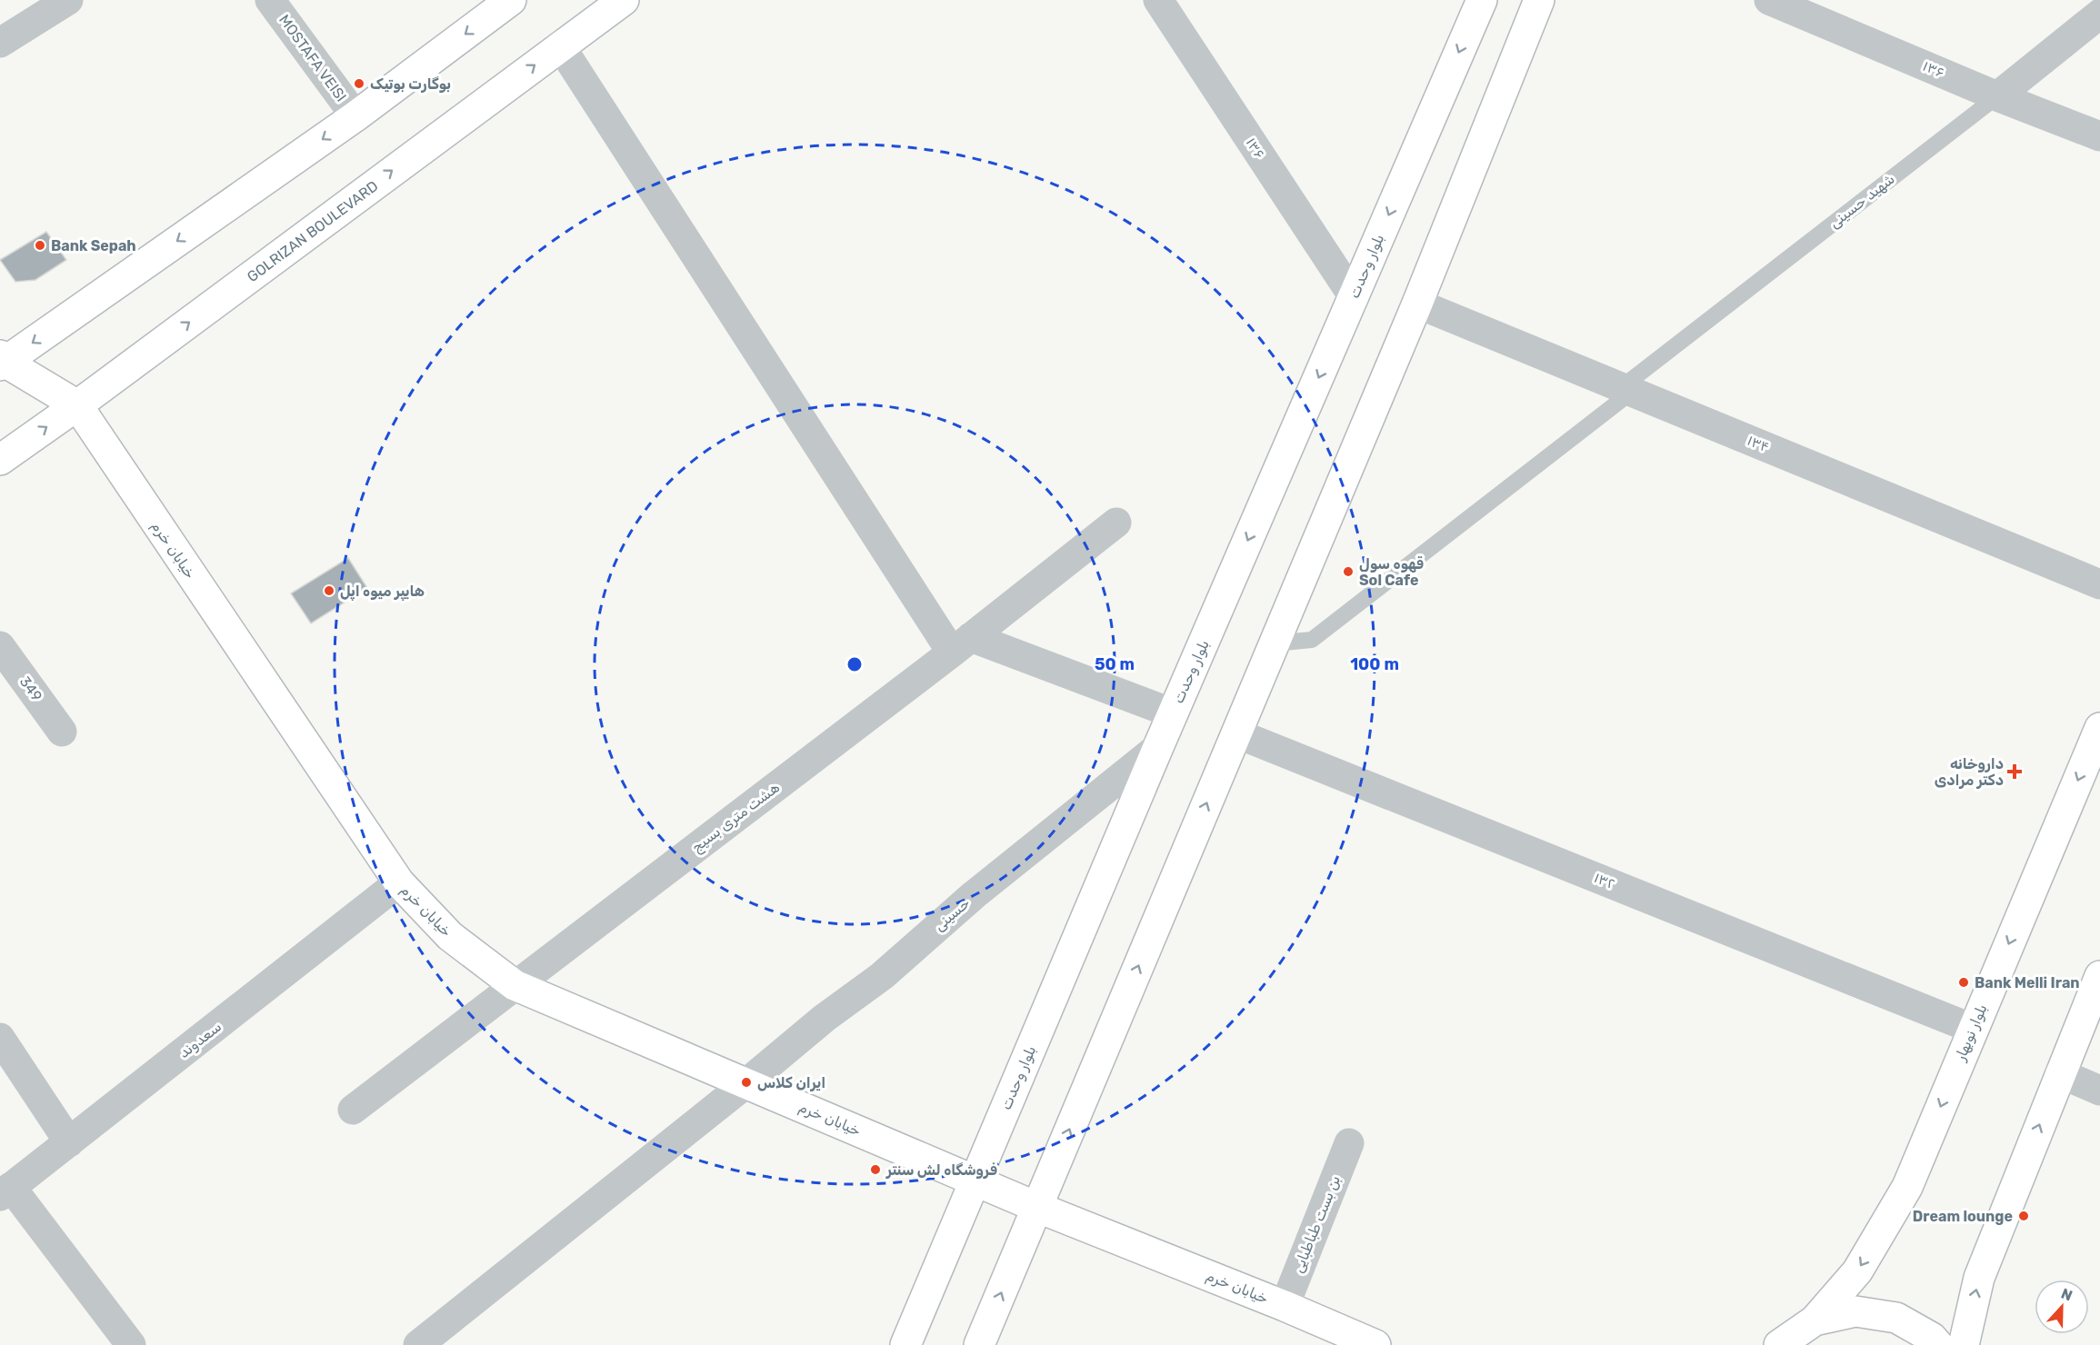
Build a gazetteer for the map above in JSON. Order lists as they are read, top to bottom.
{
  "streets": {
    "street": [
      "MOSTAFA VEISI",
      "۱۳۶",
      "شهید حسینی",
      "GOLRIZAN BOULEVARD",
      "بلوار وحدت",
      "۱۳۴",
      "خیابان خرم",
      "349",
      "هشت متری بسیج",
      "۱۳۲",
      "حسینی",
      "بلوار نوبهار",
      "سعدوند",
      "بن بست طباطبایی"
    ]
  },
  "crossings": [
    ["۱۳۶", "شهید حسینی"],
    ["۱۳۶", "بلوار وحدت"],
    ["شهید حسینی", "۱۳۴"],
    ["GOLRIZAN BOULEVARD", "خیابان خرم"],
    ["بلوار وحدت", "خیابان خرم"],
    ["بلوار وحدت", "حسینی"],
    ["خیابان خرم", "هشت متری بسیج"],
    ["خیابان خرم", "حسینی"],
    ["خیابان خرم", "سعدوند"],
    ["خیابان خرم", "بن بست طباطبایی"],
    ["۱۳۲", "بلوار نوبهار"]
  ],
  "places": {
    "other": [
      "بوگارت بوتیک",
      "Bank Sepah",
      "قهوه سول Sol Cafe",
      "هایپر میوه اپل",
      "Bank Melli Iran",
      "ایران کلاس",
      "فروشگاه لش سنتر",
      "Dream lounge"
    ],
    "health": ["داروخانه دکتر مرادی"]
  },
  "north": "top",
  "rings": ["50 m", "100 m"]
}
